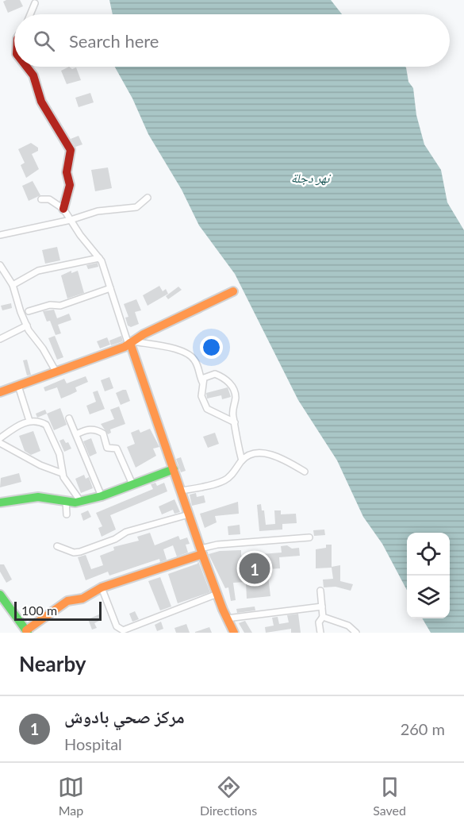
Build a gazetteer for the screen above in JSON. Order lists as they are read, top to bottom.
{
  "water": ["نهر دجلة"],
  "scale_bar": "100 m",
  "page": {
    "search": "Search here",
    "pins": "1",
    "scale": "100 m",
    "heading": "Nearby",
    "list": [
      {
        "mark": "1",
        "name": "مركز صحي بادوش",
        "note": "Hospital",
        "value": "260 m"
      }
    ],
    "nav": ["Map", "Directions", "Saved"]
  }
}
